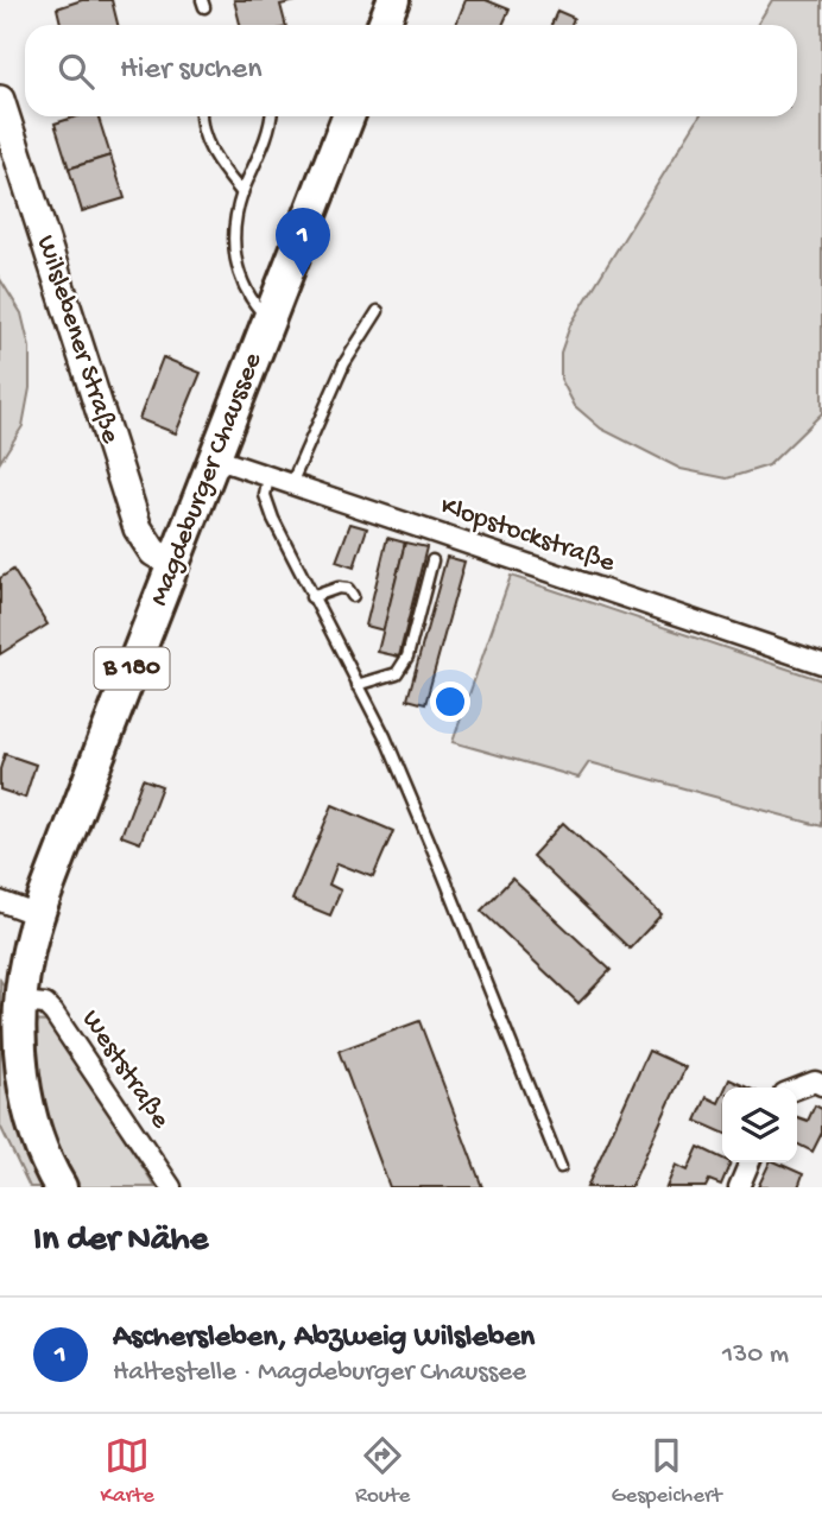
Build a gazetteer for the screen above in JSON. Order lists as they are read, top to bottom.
{
  "streets": {
    "main road": ["Magdeburger Chaussee", "B 180"],
    "street": ["Wilslebener Straße", "Klopstockstraße", "Weststraße"]
  },
  "crossings": [
    ["Wilslebener Straße", "Magdeburger Chaussee"],
    ["Magdeburger Chaussee", "Klopstockstraße"],
    ["Magdeburger Chaussee", "Weststraße"]
  ],
  "page": {
    "search": "Hier suchen",
    "pins": "1",
    "heading": "In der Nähe",
    "list": [
      {
        "mark": "1",
        "name": "Aschersleben, Abzweig Wilsleben",
        "note": "Haltestelle · Magdeburger Chaussee",
        "value": "130 m"
      }
    ],
    "nav": ["Karte", "Route", "Gespeichert"]
  }
}
